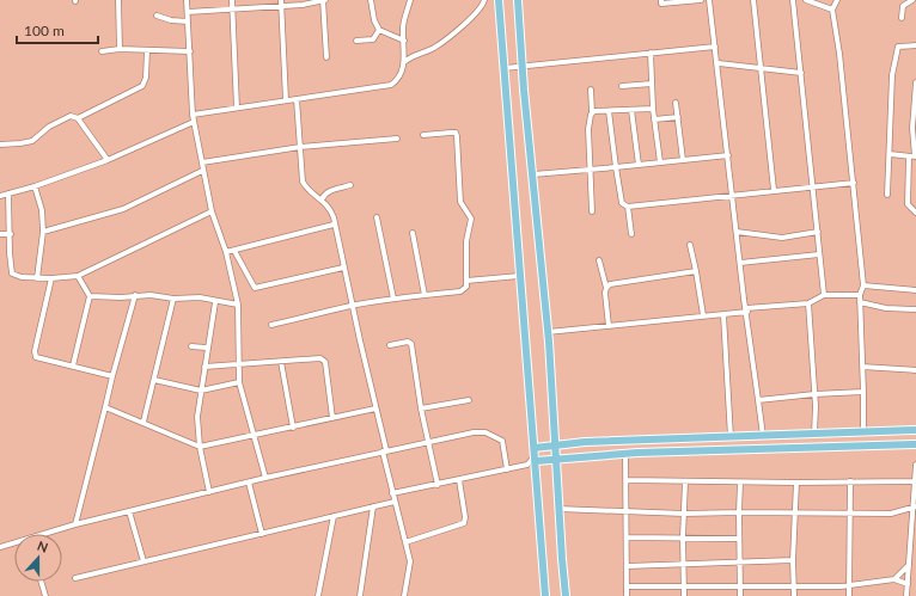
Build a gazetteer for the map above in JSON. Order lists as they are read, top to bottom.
{
  "scale_bar": "100 m",
  "north": "top"
}
